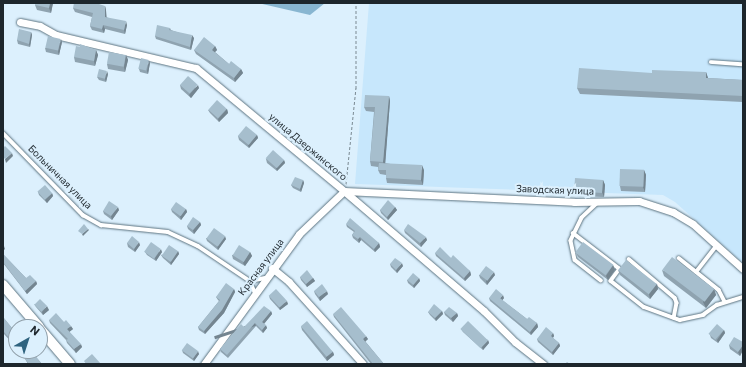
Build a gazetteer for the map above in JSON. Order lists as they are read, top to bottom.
{
  "streets": {
    "street": ["улица Дзержинского", "Заводская улица", "Красная улица"],
    "lane": ["Больничная улица"]
  },
  "crossings": [
    ["улица Дзержинского", "Заводская улица"],
    ["улица Дзержинского", "Красная улица"],
    ["Заводская улица", "Красная улица"]
  ],
  "north": "top right"
}
